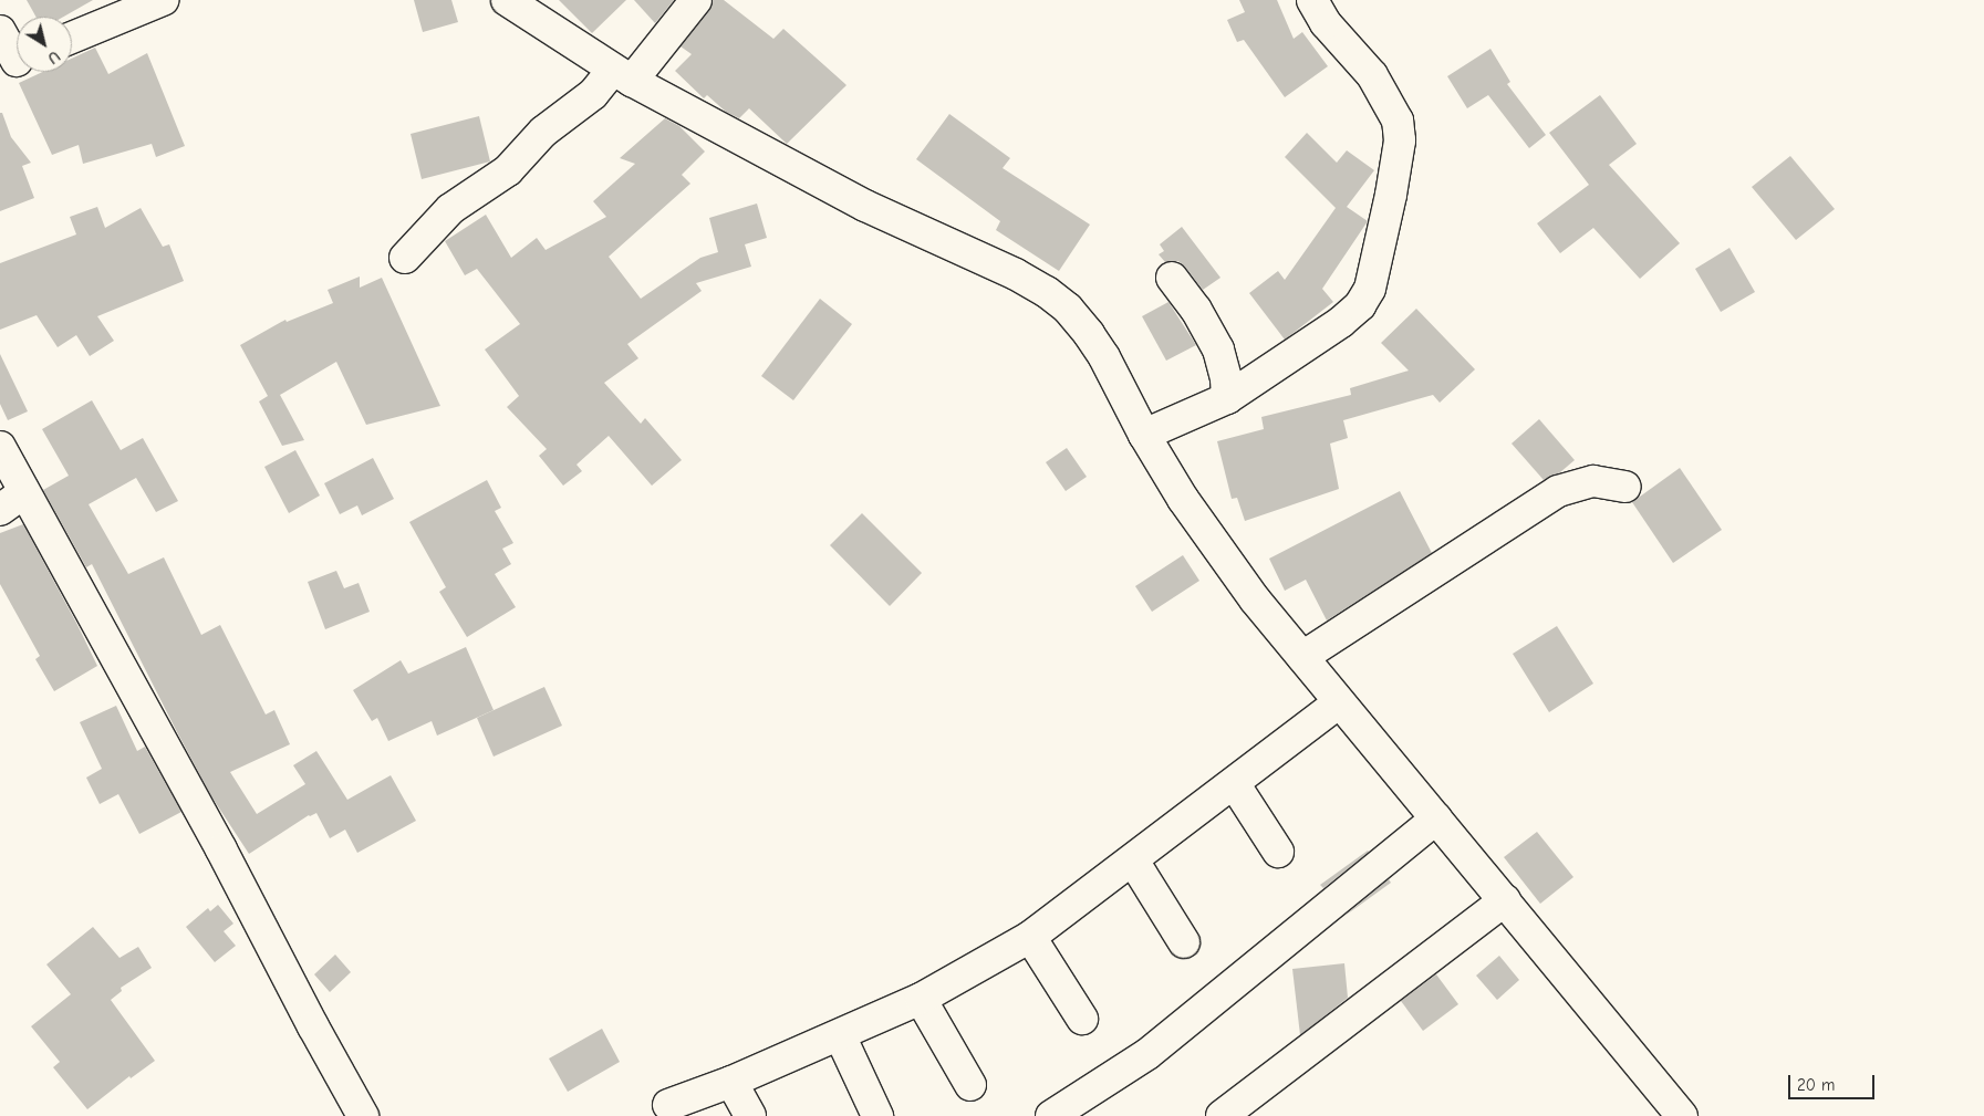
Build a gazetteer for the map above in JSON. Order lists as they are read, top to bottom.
{
  "scale_bar": "20 m",
  "north": "bottom right"
}
